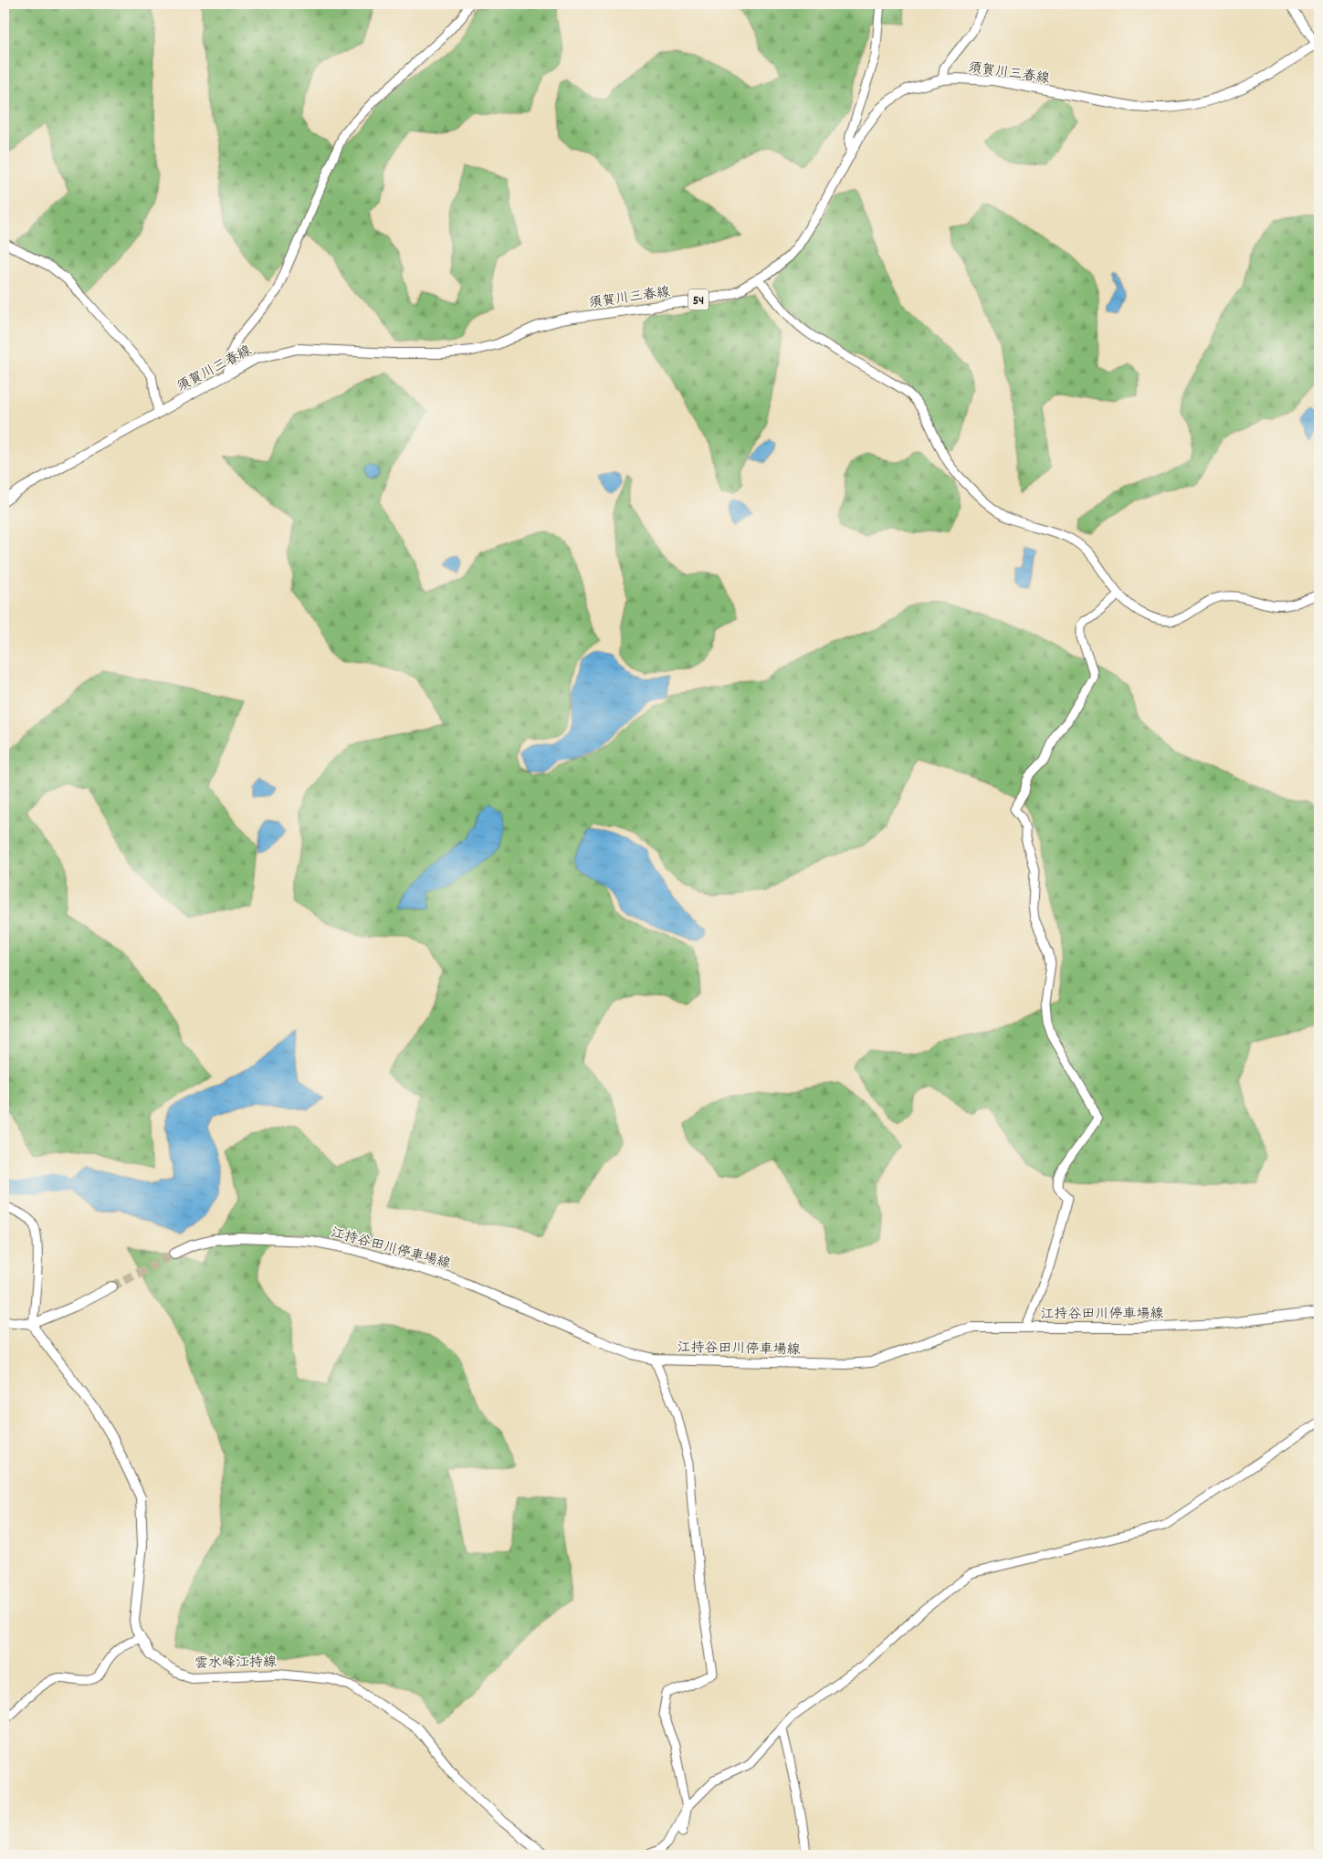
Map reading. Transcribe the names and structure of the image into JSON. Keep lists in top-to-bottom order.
{
  "streets": {
    "main road": [
      "須賀川三春線",
      "54",
      "江持谷田川停車場線",
      "雲水峰江持線"
    ]
  }
}
